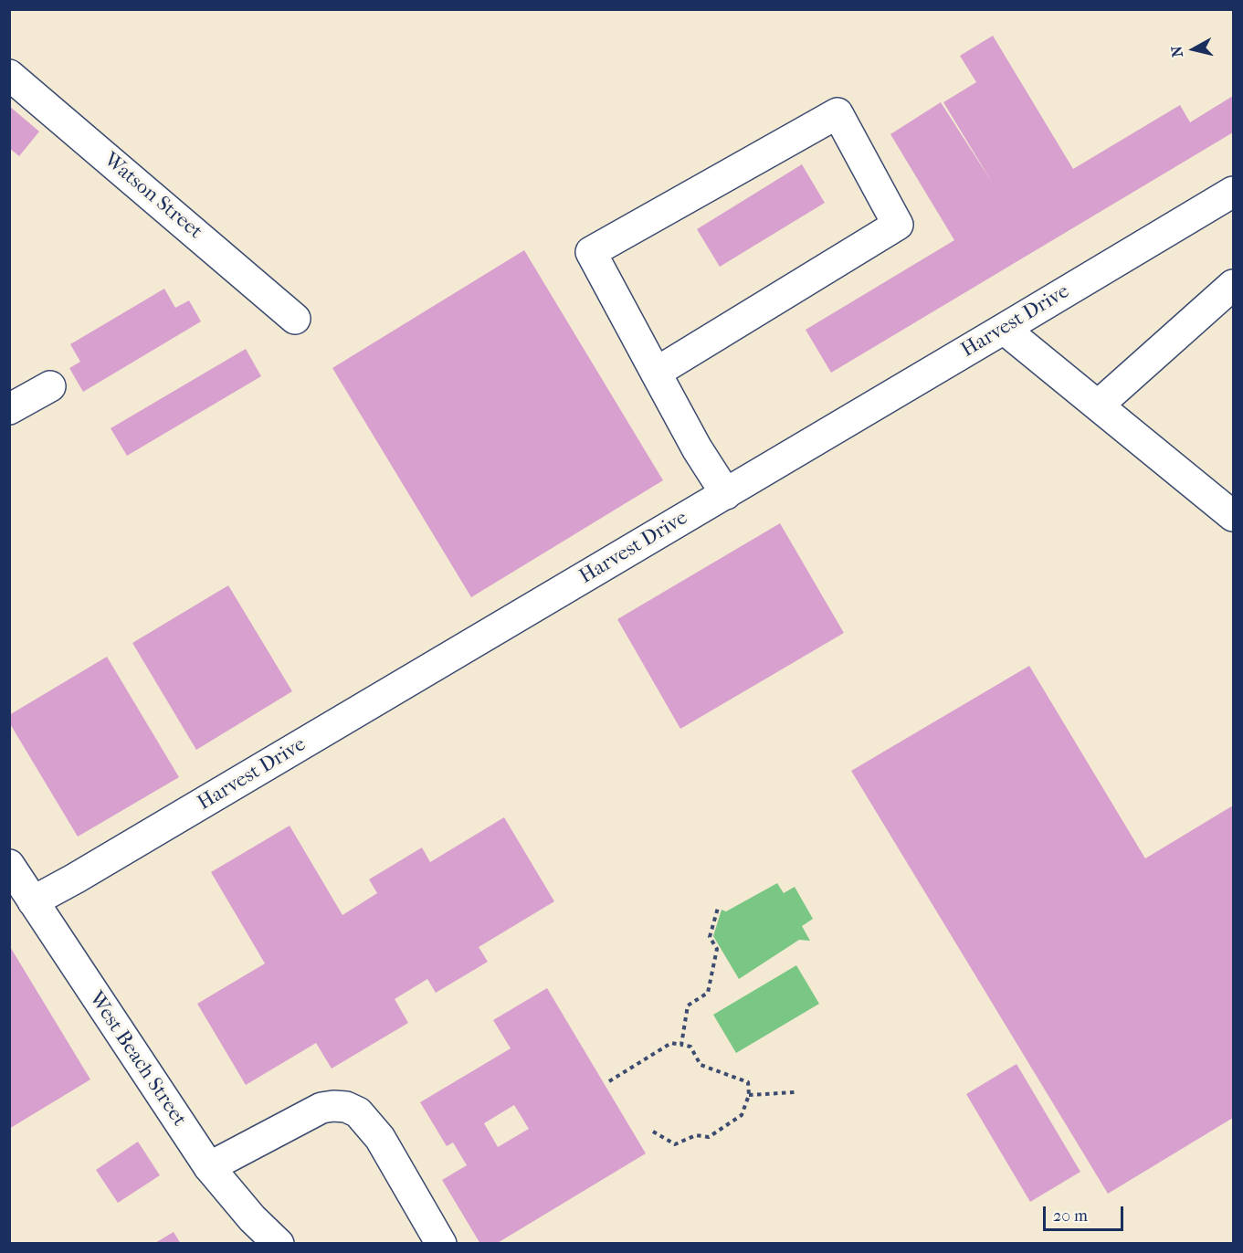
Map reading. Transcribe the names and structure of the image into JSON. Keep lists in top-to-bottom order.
{
  "streets": {
    "street": ["Watson Street", "Harvest Drive", "West Beach Street"]
  },
  "crossings": [
    ["Harvest Drive", "West Beach Street"]
  ],
  "scale_bar": "20 m",
  "north": "left"
}
